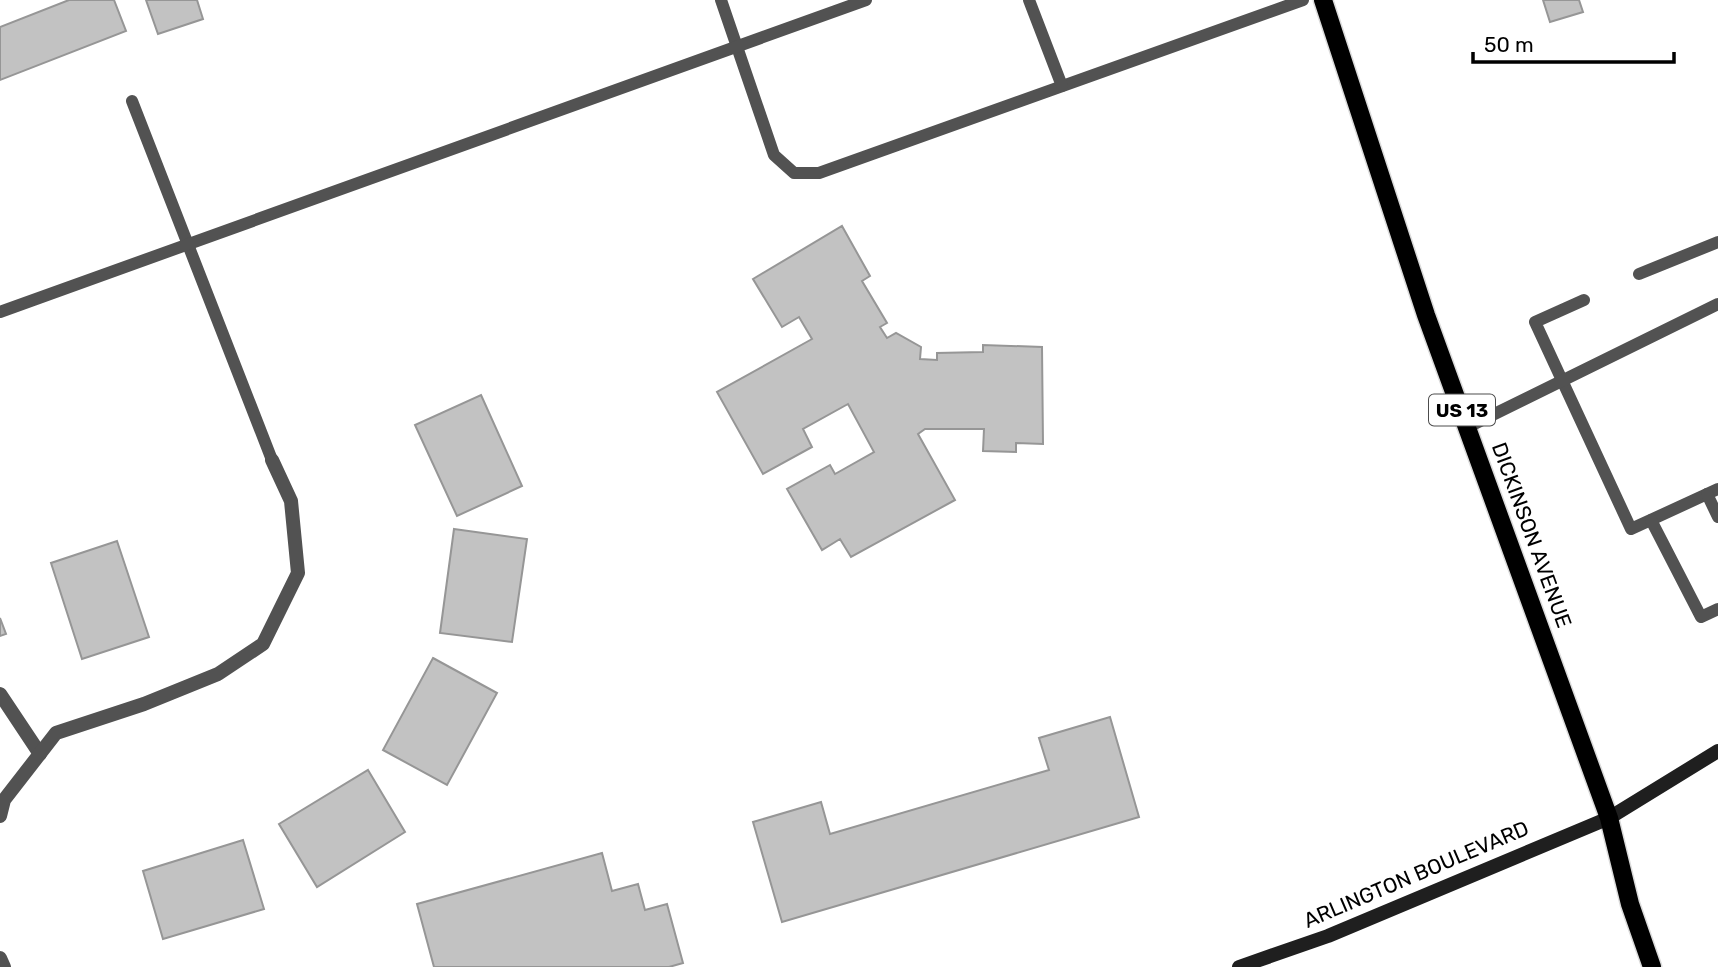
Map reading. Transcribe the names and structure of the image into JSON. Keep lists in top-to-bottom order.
{
  "streets": {
    "main road": ["US 13", "DICKINSON AVENUE", "ARLINGTON BOULEVARD"]
  },
  "crossings": [
    ["DICKINSON AVENUE", "ARLINGTON BOULEVARD"]
  ],
  "scale_bar": "50 m"
}
